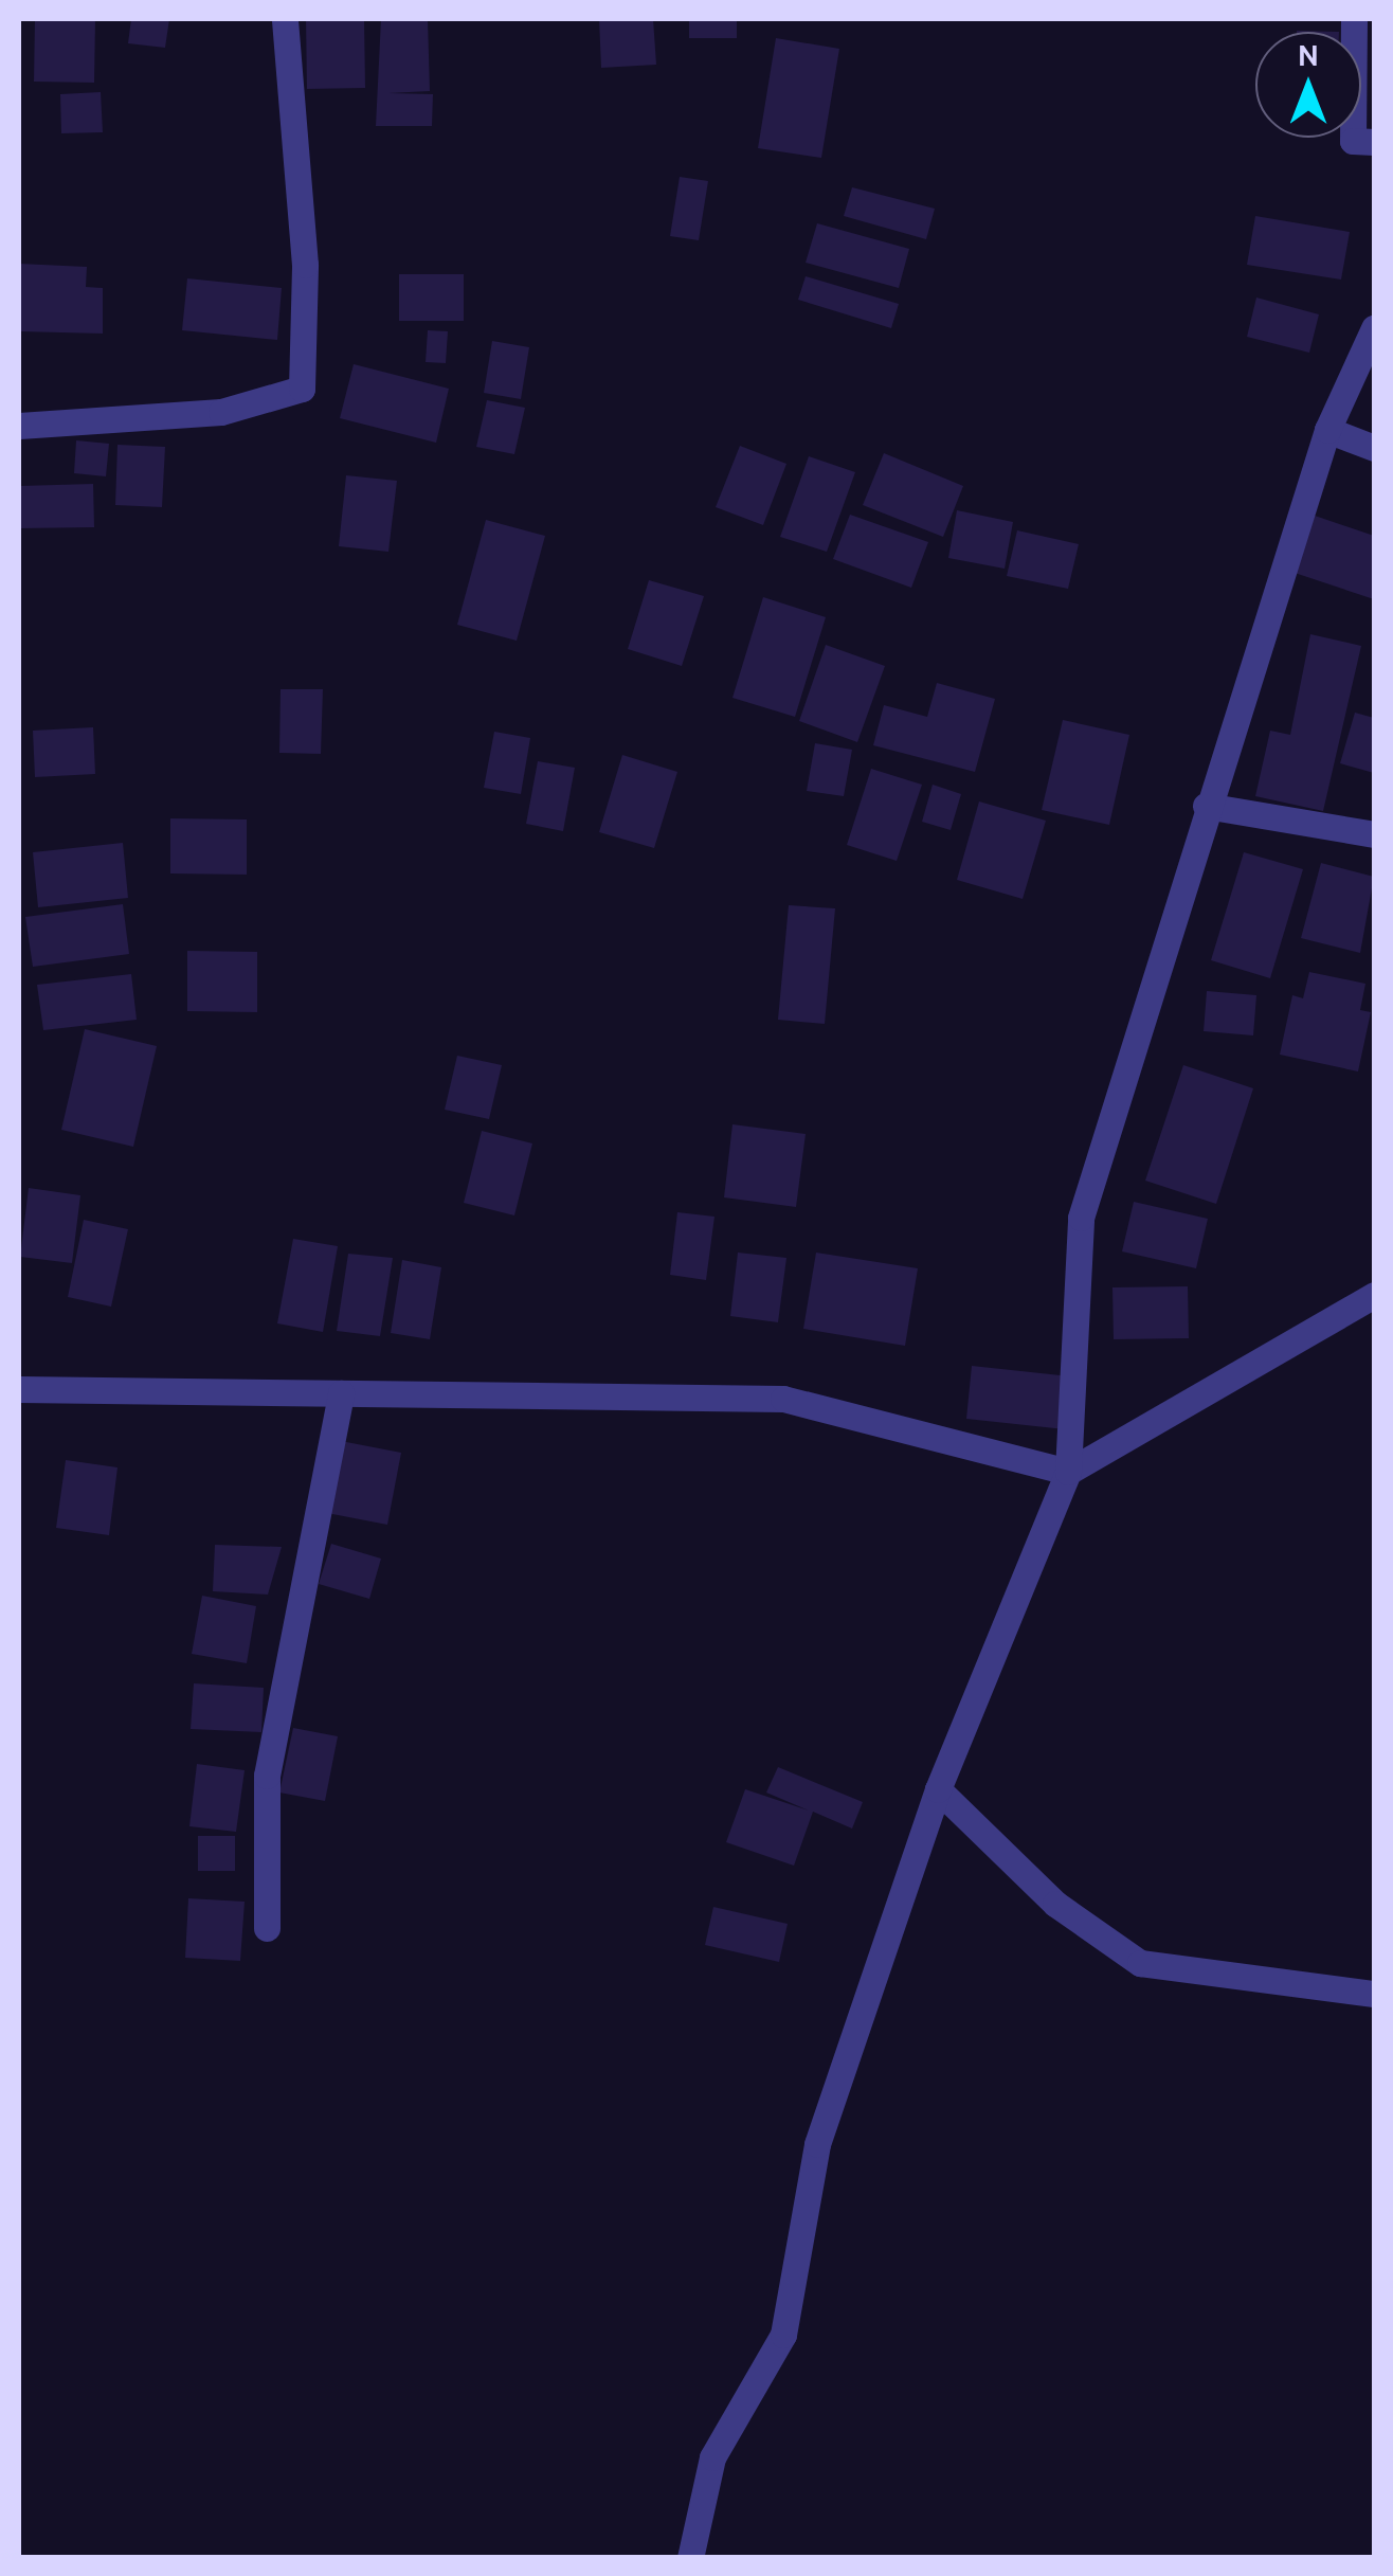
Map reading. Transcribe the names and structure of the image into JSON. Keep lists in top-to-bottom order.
{
  "north": "top"
}
